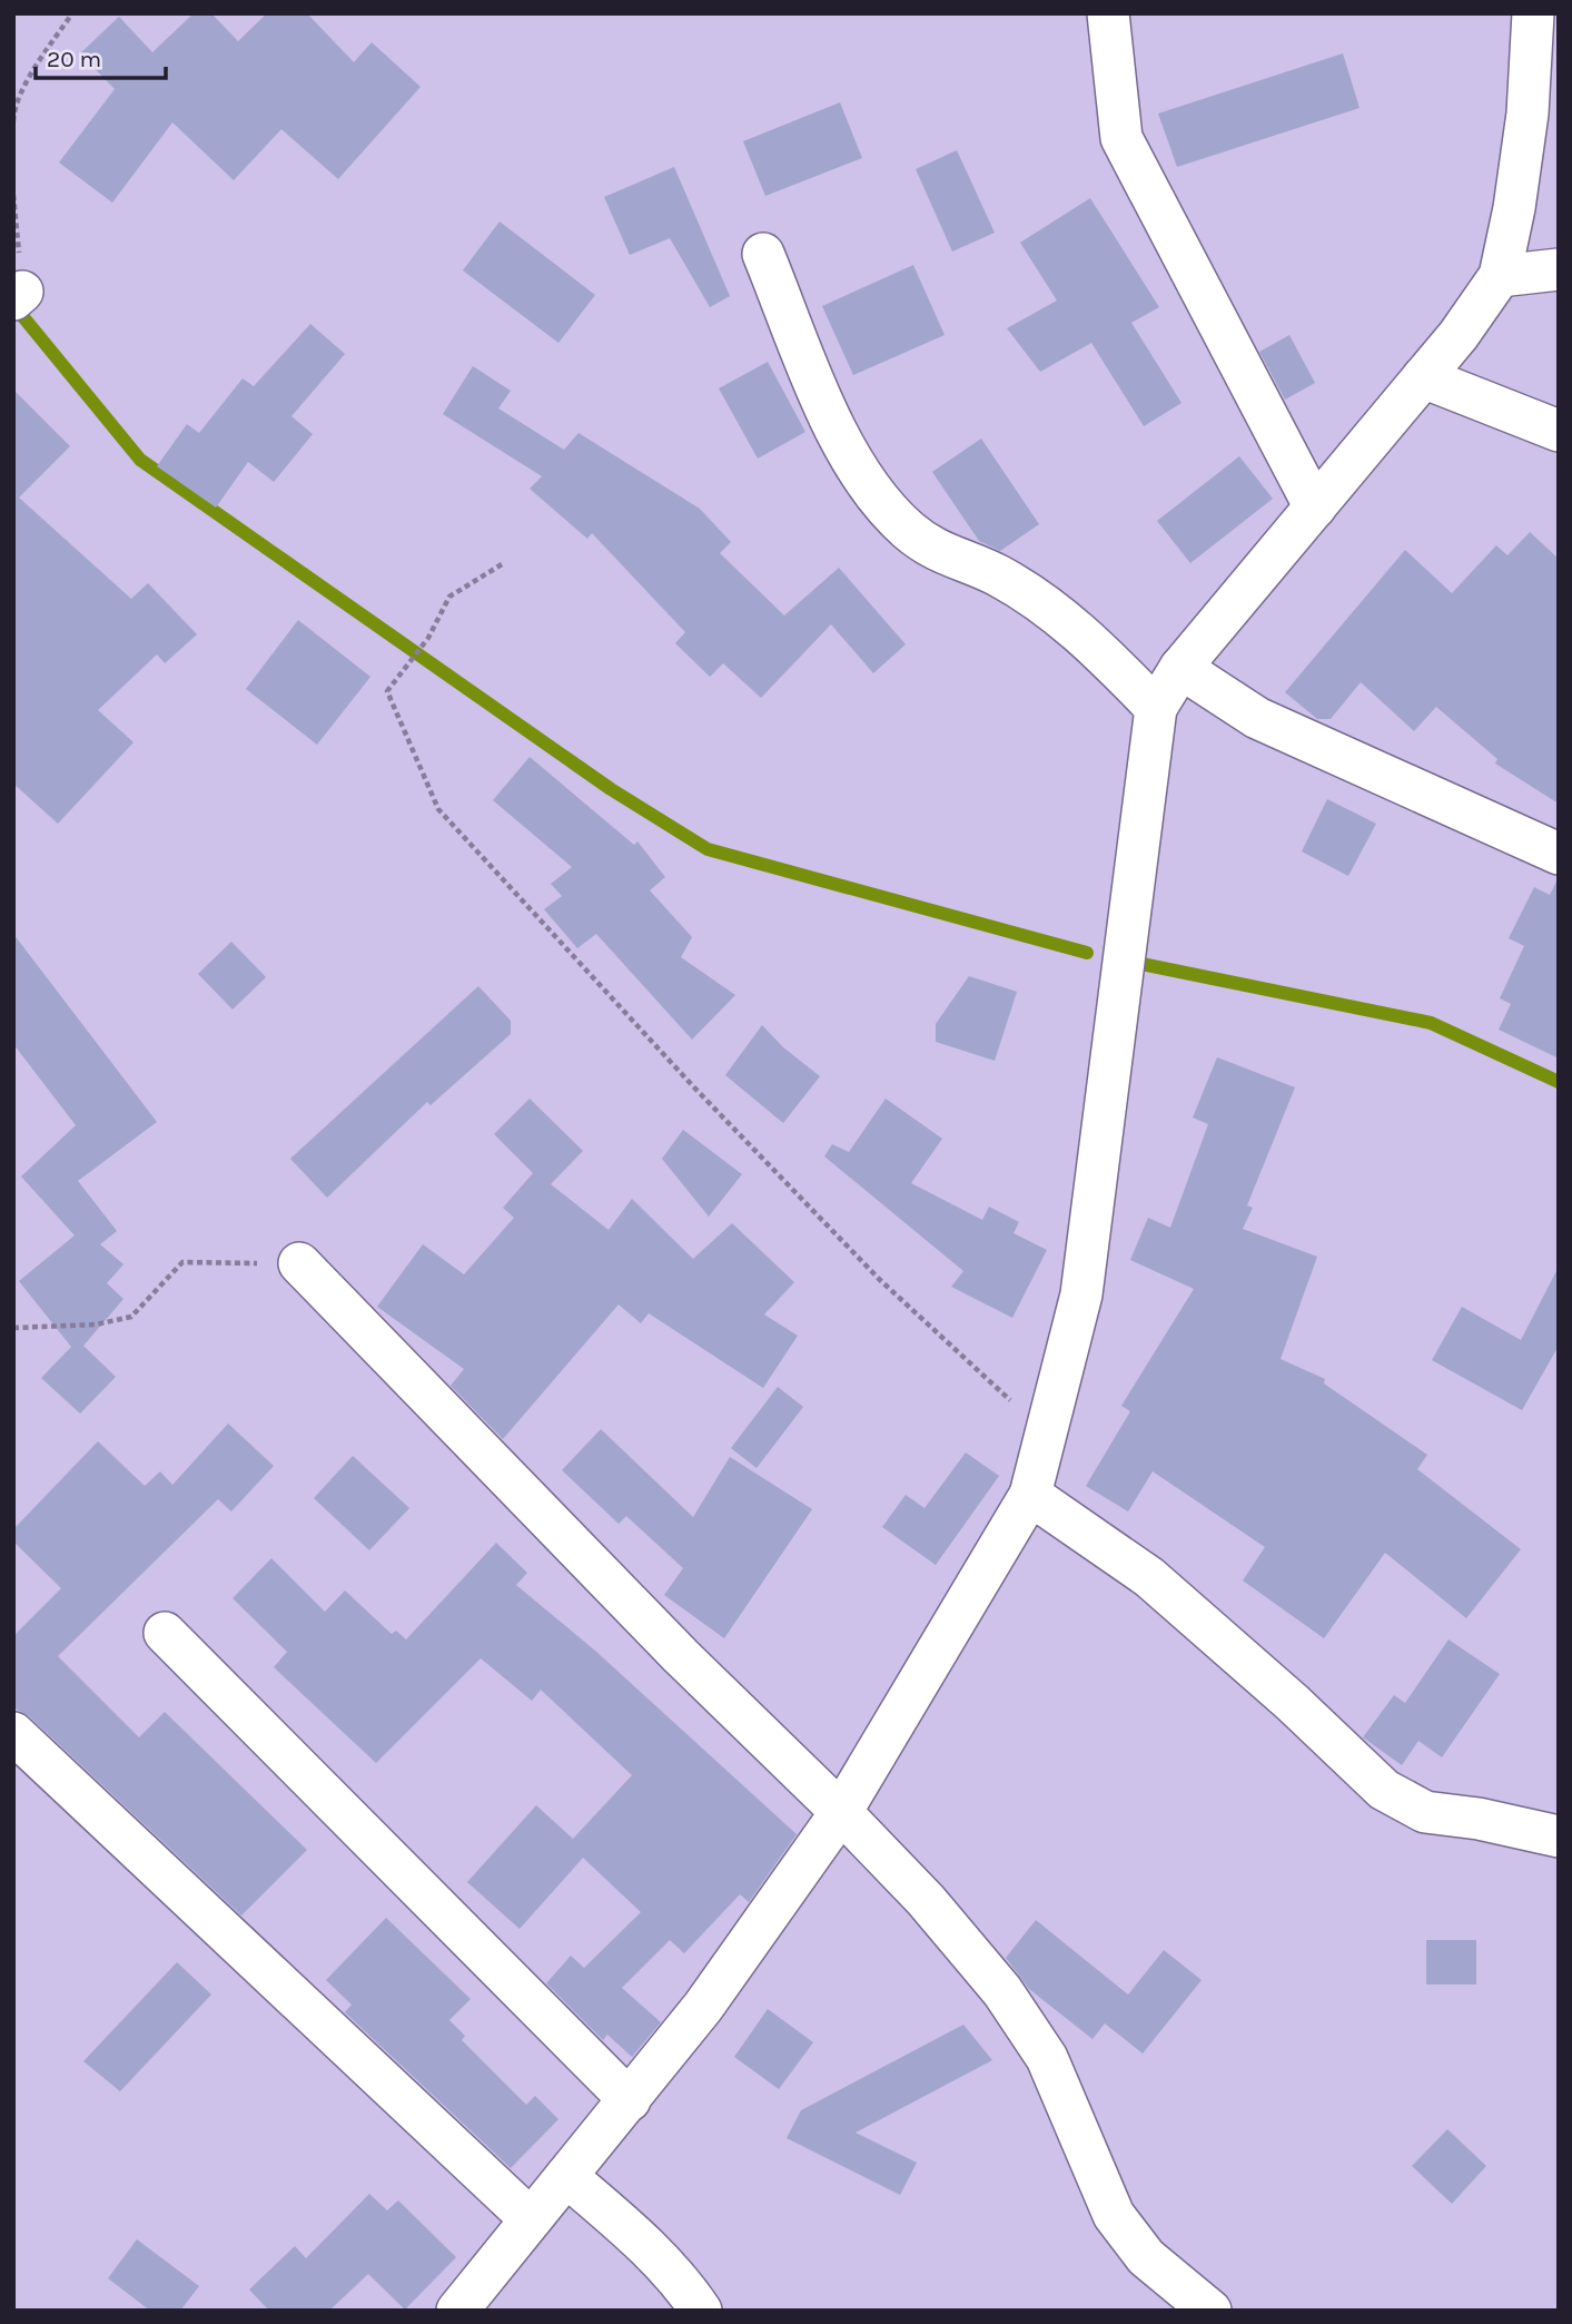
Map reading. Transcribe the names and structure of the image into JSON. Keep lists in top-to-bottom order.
{
  "scale_bar": "20 m"
}
